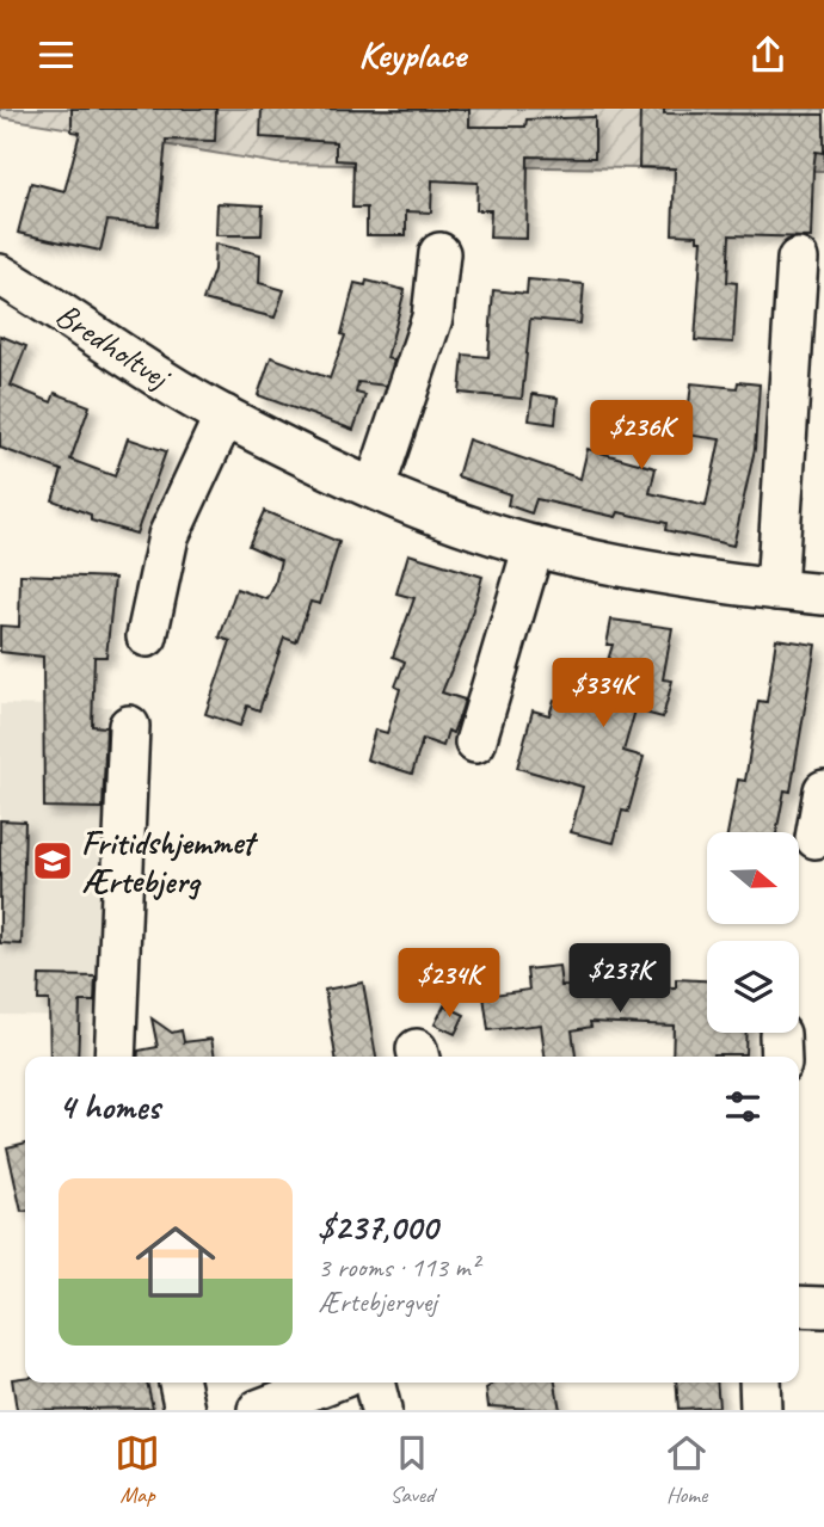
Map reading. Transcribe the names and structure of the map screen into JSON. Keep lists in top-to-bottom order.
{
  "streets": {
    "street": ["Bredholtvej"]
  },
  "places": {
    "school or university": ["Fritidshjemmet Ærtebjerg"]
  },
  "north": "right",
  "page": {
    "header": "Keyplace",
    "price": [
      "$236K",
      "$334K",
      "$237K",
      "$234K"
    ],
    "heading": "4 homes",
    "list": [
      {
        "name": "$237,000",
        "note": "3 rooms · 113 m² · Ærtebjergvej"
      }
    ],
    "tabs": ["Map", "Saved", "Home"]
  }
}
